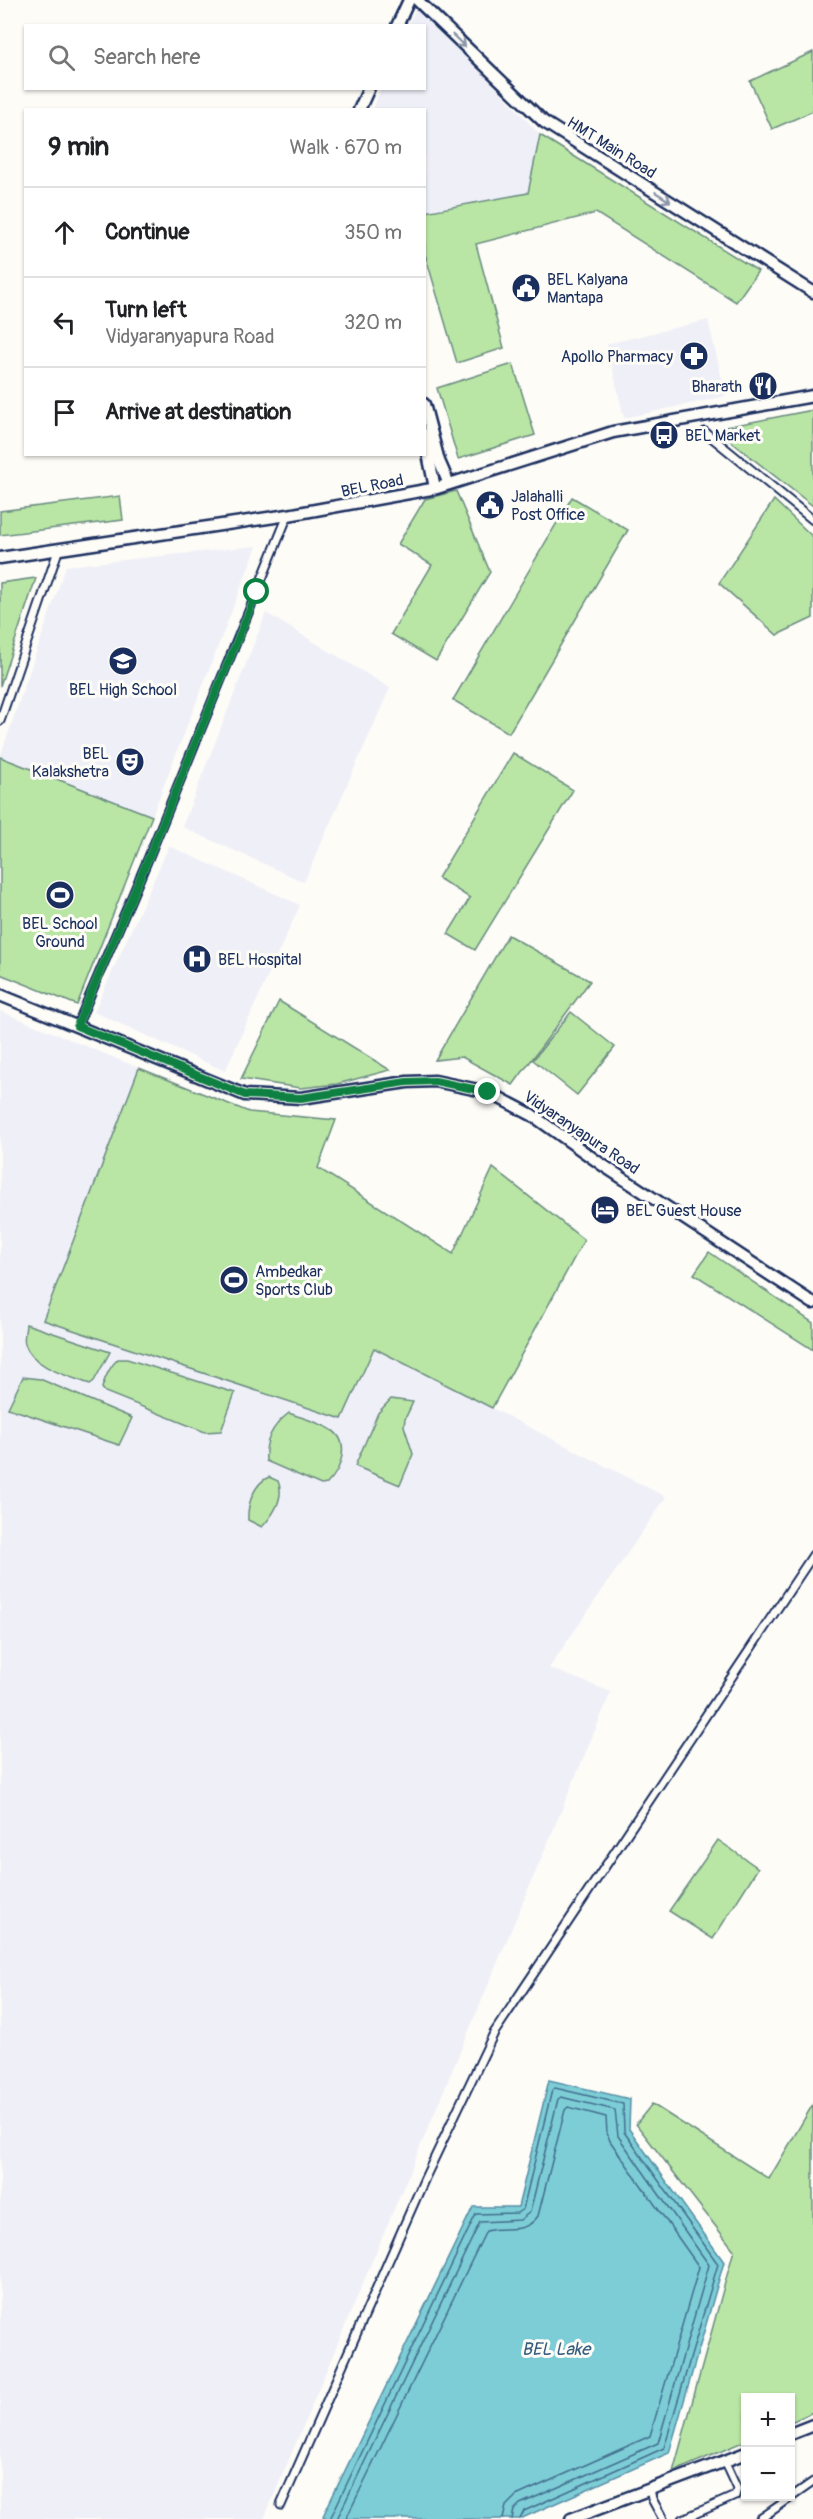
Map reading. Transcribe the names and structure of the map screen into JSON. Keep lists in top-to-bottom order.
{
  "streets": {
    "main road": ["HMT Main Road", "BEL Road", "Vidyaranyapura Road"]
  },
  "one_way": ["HMT Main Road"],
  "water": ["BEL Lake"],
  "places": {
    "public building": ["BEL Kalyana Mantapa", "Jalahalli Post Office"],
    "pharmacy": ["Apollo Pharmacy"],
    "restaurant": ["Bharath"],
    "bus stop": ["BEL Market"],
    "school or university": ["BEL High School"],
    "theatre": ["BEL Kalakshetra"],
    "sports": ["BEL School Ground", "Ambedkar Sports Club"],
    "hospital": ["BEL Hospital"],
    "hotel": ["BEL Guest House"]
  },
  "page": {
    "search": "Search here",
    "heading": ["9 min", "Walk · 670 m"],
    "list": [
      ["Continue", "350 m"],
      ["Turn left", "Vidyaranyapura Road", "320 m"],
      "Arrive at destination"
    ],
    "map_buttons": ["+", "−"]
  }
}
